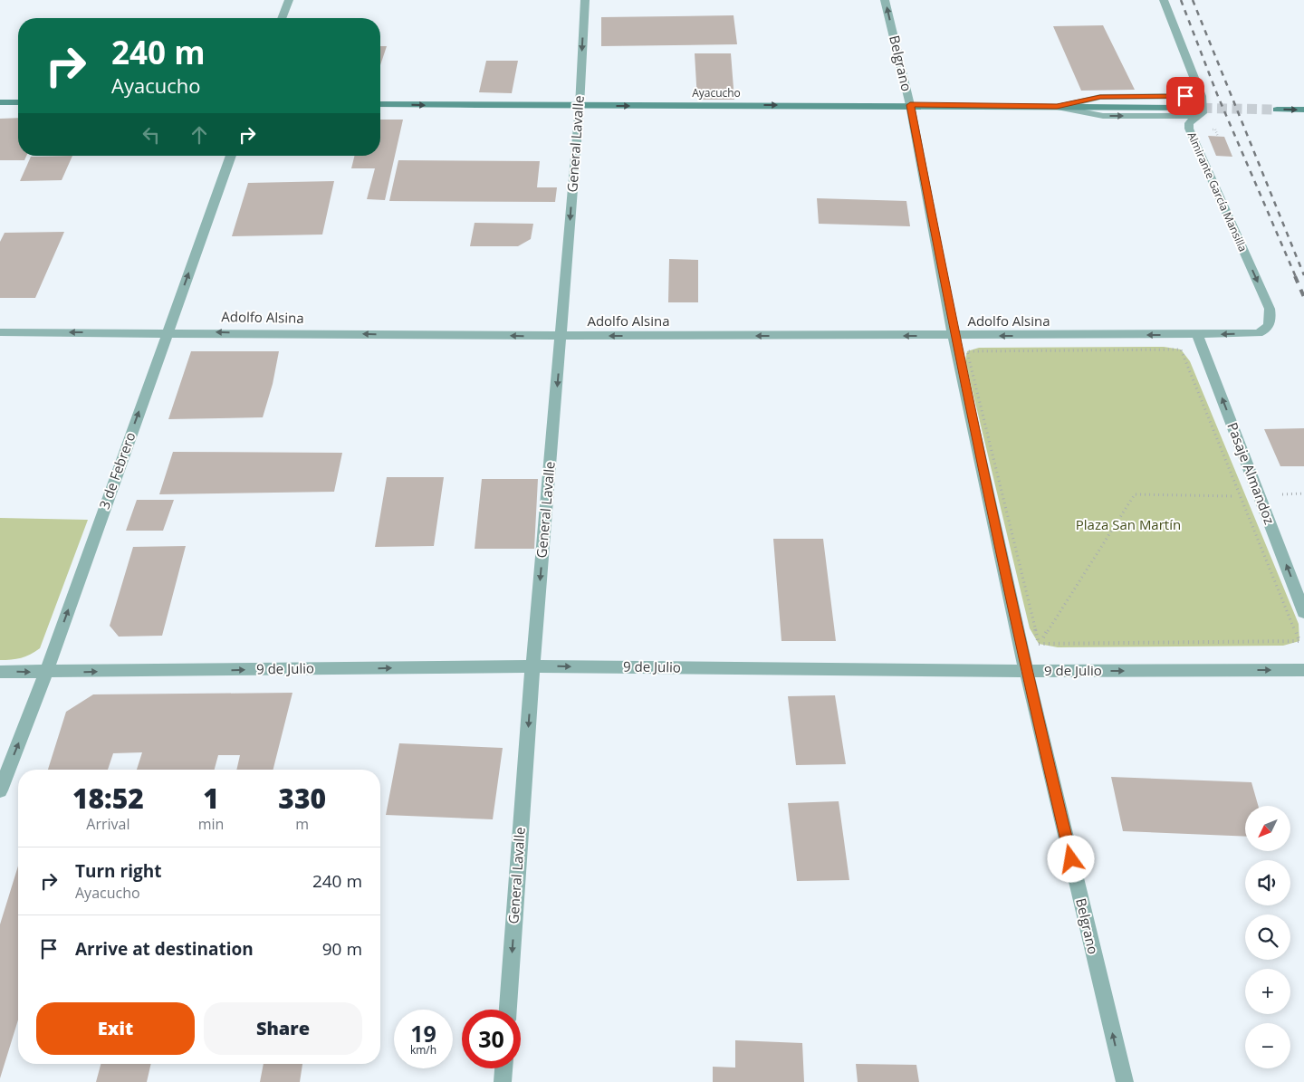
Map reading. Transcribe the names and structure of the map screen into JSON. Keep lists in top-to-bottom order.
{
  "streets": {
    "street": [
      "Belgrano",
      "Ayacucho",
      "General Lavalle",
      "Almirante García Mansilla",
      "Adolfo Alsina",
      "3 de Febrero",
      "Pasaje Almandoz",
      "9 de Julio"
    ]
  },
  "crossings": [
    ["Belgrano", "Ayacucho"],
    ["Belgrano", "Adolfo Alsina"],
    ["Belgrano", "9 de Julio"],
    ["Ayacucho", "General Lavalle"],
    ["Ayacucho", "Almirante García Mansilla"],
    ["General Lavalle", "Adolfo Alsina"],
    ["General Lavalle", "9 de Julio"],
    ["Almirante García Mansilla", "Adolfo Alsina"],
    ["Adolfo Alsina", "3 de Febrero"],
    ["Adolfo Alsina", "Pasaje Almandoz"],
    ["3 de Febrero", "9 de Julio"]
  ],
  "one_way": [
    "Belgrano",
    "General Lavalle",
    "Almirante García Mansilla",
    "Adolfo Alsina",
    "3 de Febrero",
    "Pasaje Almandoz",
    "9 de Julio"
  ],
  "parks": ["Plaza San Martín"],
  "north": "bottom left",
  "page": {
    "turn": ["240 m", "Ayacucho"],
    "eta": [
      "18:52",
      "Arrival",
      "1",
      "min",
      "330",
      "m"
    ],
    "map_buttons": ["+", "−"],
    "list": [
      {
        "name": "Turn right",
        "note": "Ayacucho",
        "value": "240 m"
      },
      {
        "name": "Arrive at destination",
        "value": "90 m"
      }
    ],
    "buttons": ["Exit", "Share"],
    "speed": "19 km/h",
    "limit": "30"
  }
}
